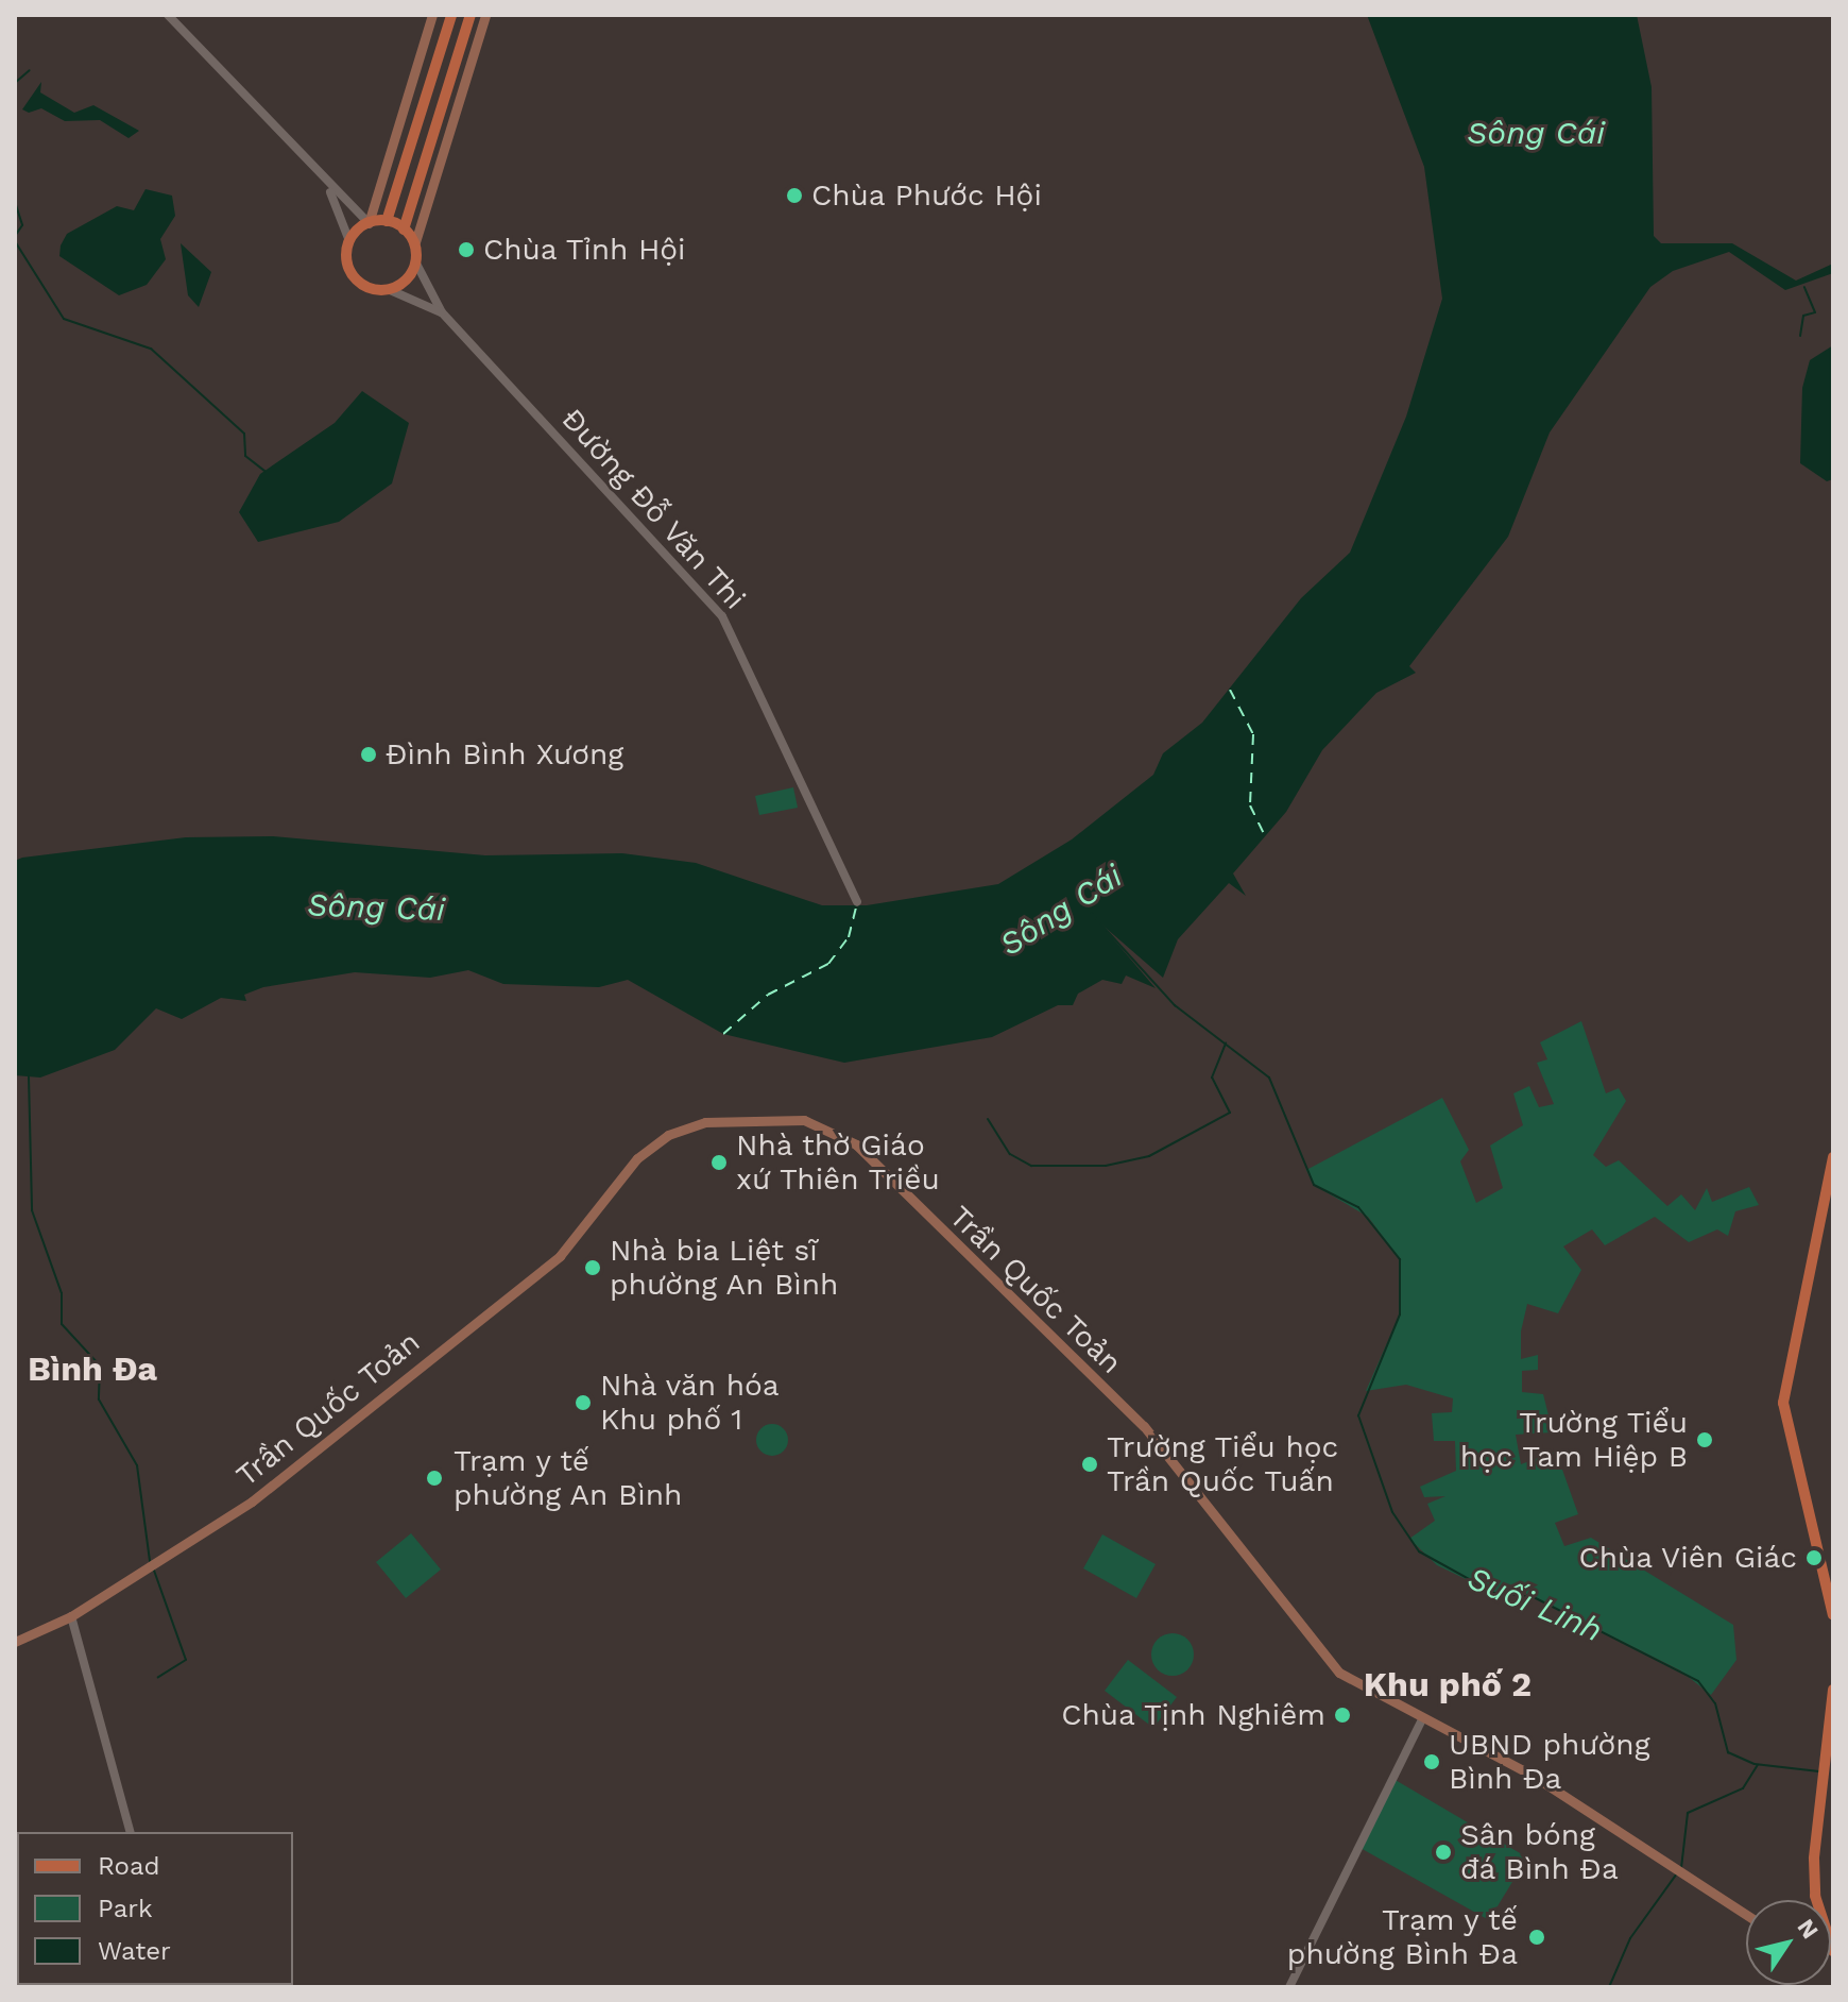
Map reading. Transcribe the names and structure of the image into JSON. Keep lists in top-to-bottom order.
{
  "streets": {
    "main road": ["Trần Quốc Toản"],
    "street": ["Đường Đỗ Văn Thi"]
  },
  "districts": ["Bình Đa", "Khu phố 2"],
  "water": ["Sông Cái", "Suối Linh"],
  "places": [
    "Chùa Phước Hội",
    "Chùa Tỉnh Hội",
    "Đình Bình Xương",
    "Nhà thờ Giáo xứ Thiên Triều",
    "Nhà bia Liệt sĩ phường An Bình",
    "Nhà văn hóa Khu phố 1",
    "Trường Tiểu học Tam Hiệp B",
    "Trường Tiểu học Trần Quốc Tuấn",
    "Trạm y tế phường An Bình",
    "Chùa Viên Giác",
    "Chùa Tịnh Nghiêm",
    "UBND phường Bình Đa",
    "Sân bóng đá Bình Đa",
    "Trạm y tế phường Bình Đa"
  ],
  "legend": ["Road", "Park", "Water"],
  "north": "top right"
}
